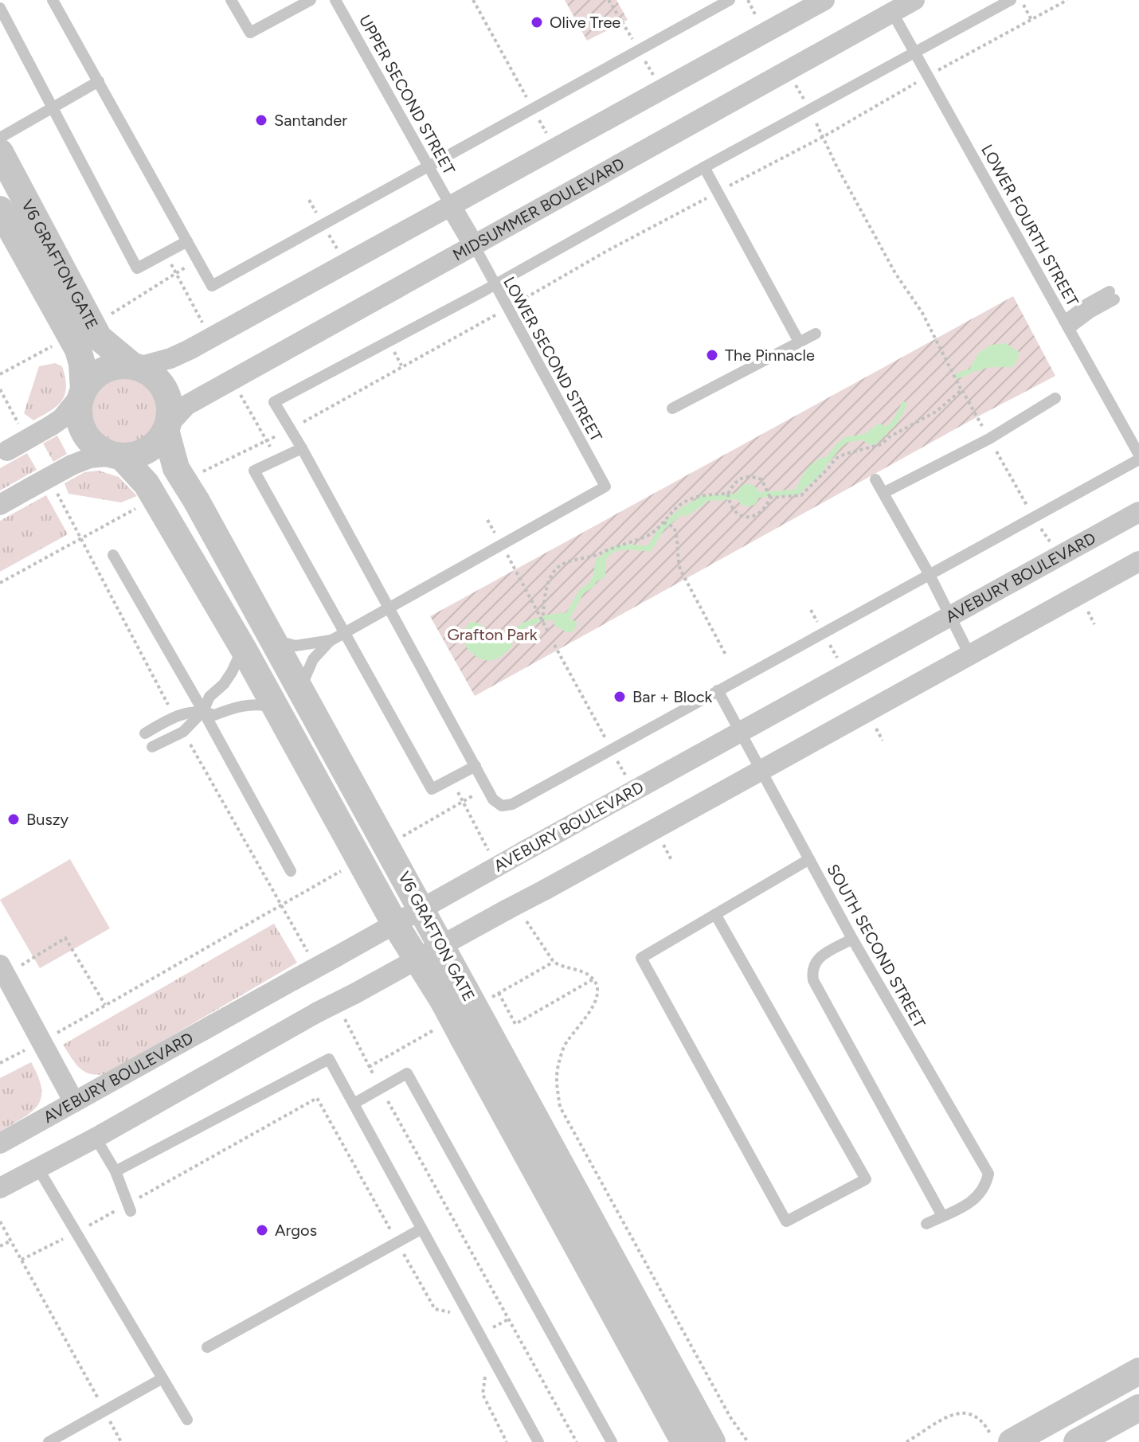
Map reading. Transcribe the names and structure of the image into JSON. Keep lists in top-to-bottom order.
{
  "streets": {
    "street": ["MIDSUMMER BOULEVARD", "V6 GRAFTON GATE", "AVEBURY BOULEVARD"],
    "lane": [
      "UPPER SECOND STREET",
      "LOWER FOURTH STREET",
      "LOWER SECOND STREET",
      "SOUTH SECOND STREET"
    ]
  },
  "crossings": [
    ["MIDSUMMER BOULEVARD", "LOWER FOURTH STREET"],
    ["MIDSUMMER BOULEVARD", "V6 GRAFTON GATE"],
    ["MIDSUMMER BOULEVARD", "LOWER SECOND STREET"],
    ["V6 GRAFTON GATE", "AVEBURY BOULEVARD"],
    ["AVEBURY BOULEVARD", "SOUTH SECOND STREET"]
  ],
  "parks": ["Grafton Park"],
  "places": [
    "Olive Tree",
    "Santander",
    "The Pinnacle",
    "Bar + Block",
    "Buszy",
    "Argos"
  ]
}
